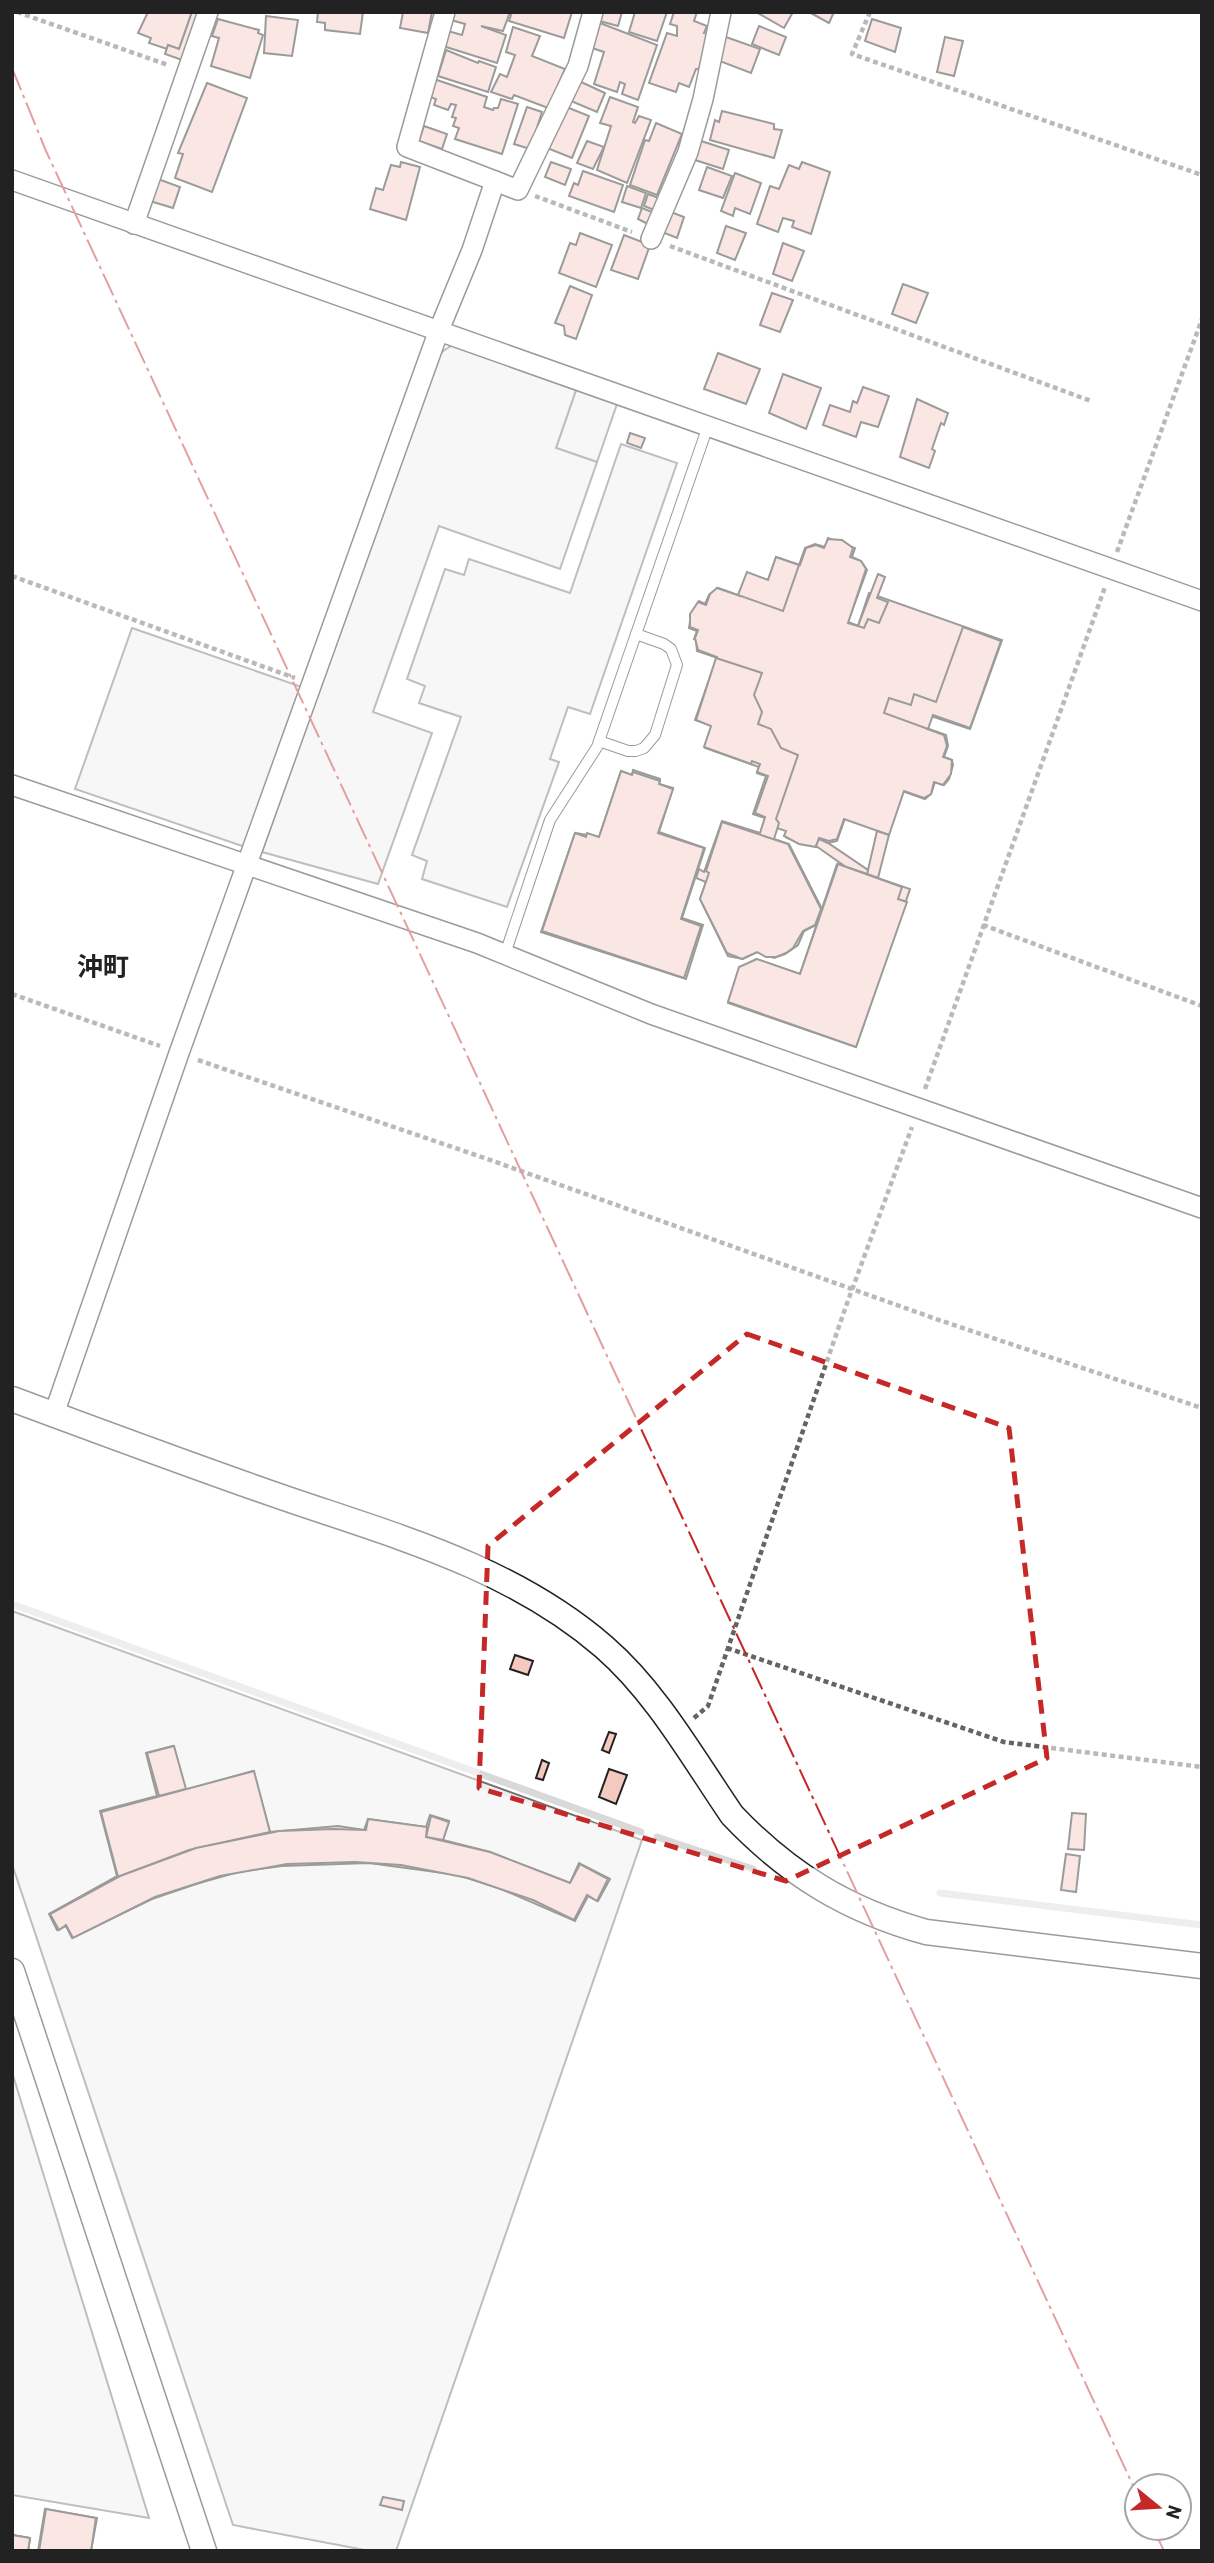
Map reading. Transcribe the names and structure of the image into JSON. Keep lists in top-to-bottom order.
{
  "districts": ["沖町"],
  "north": "right"
}
